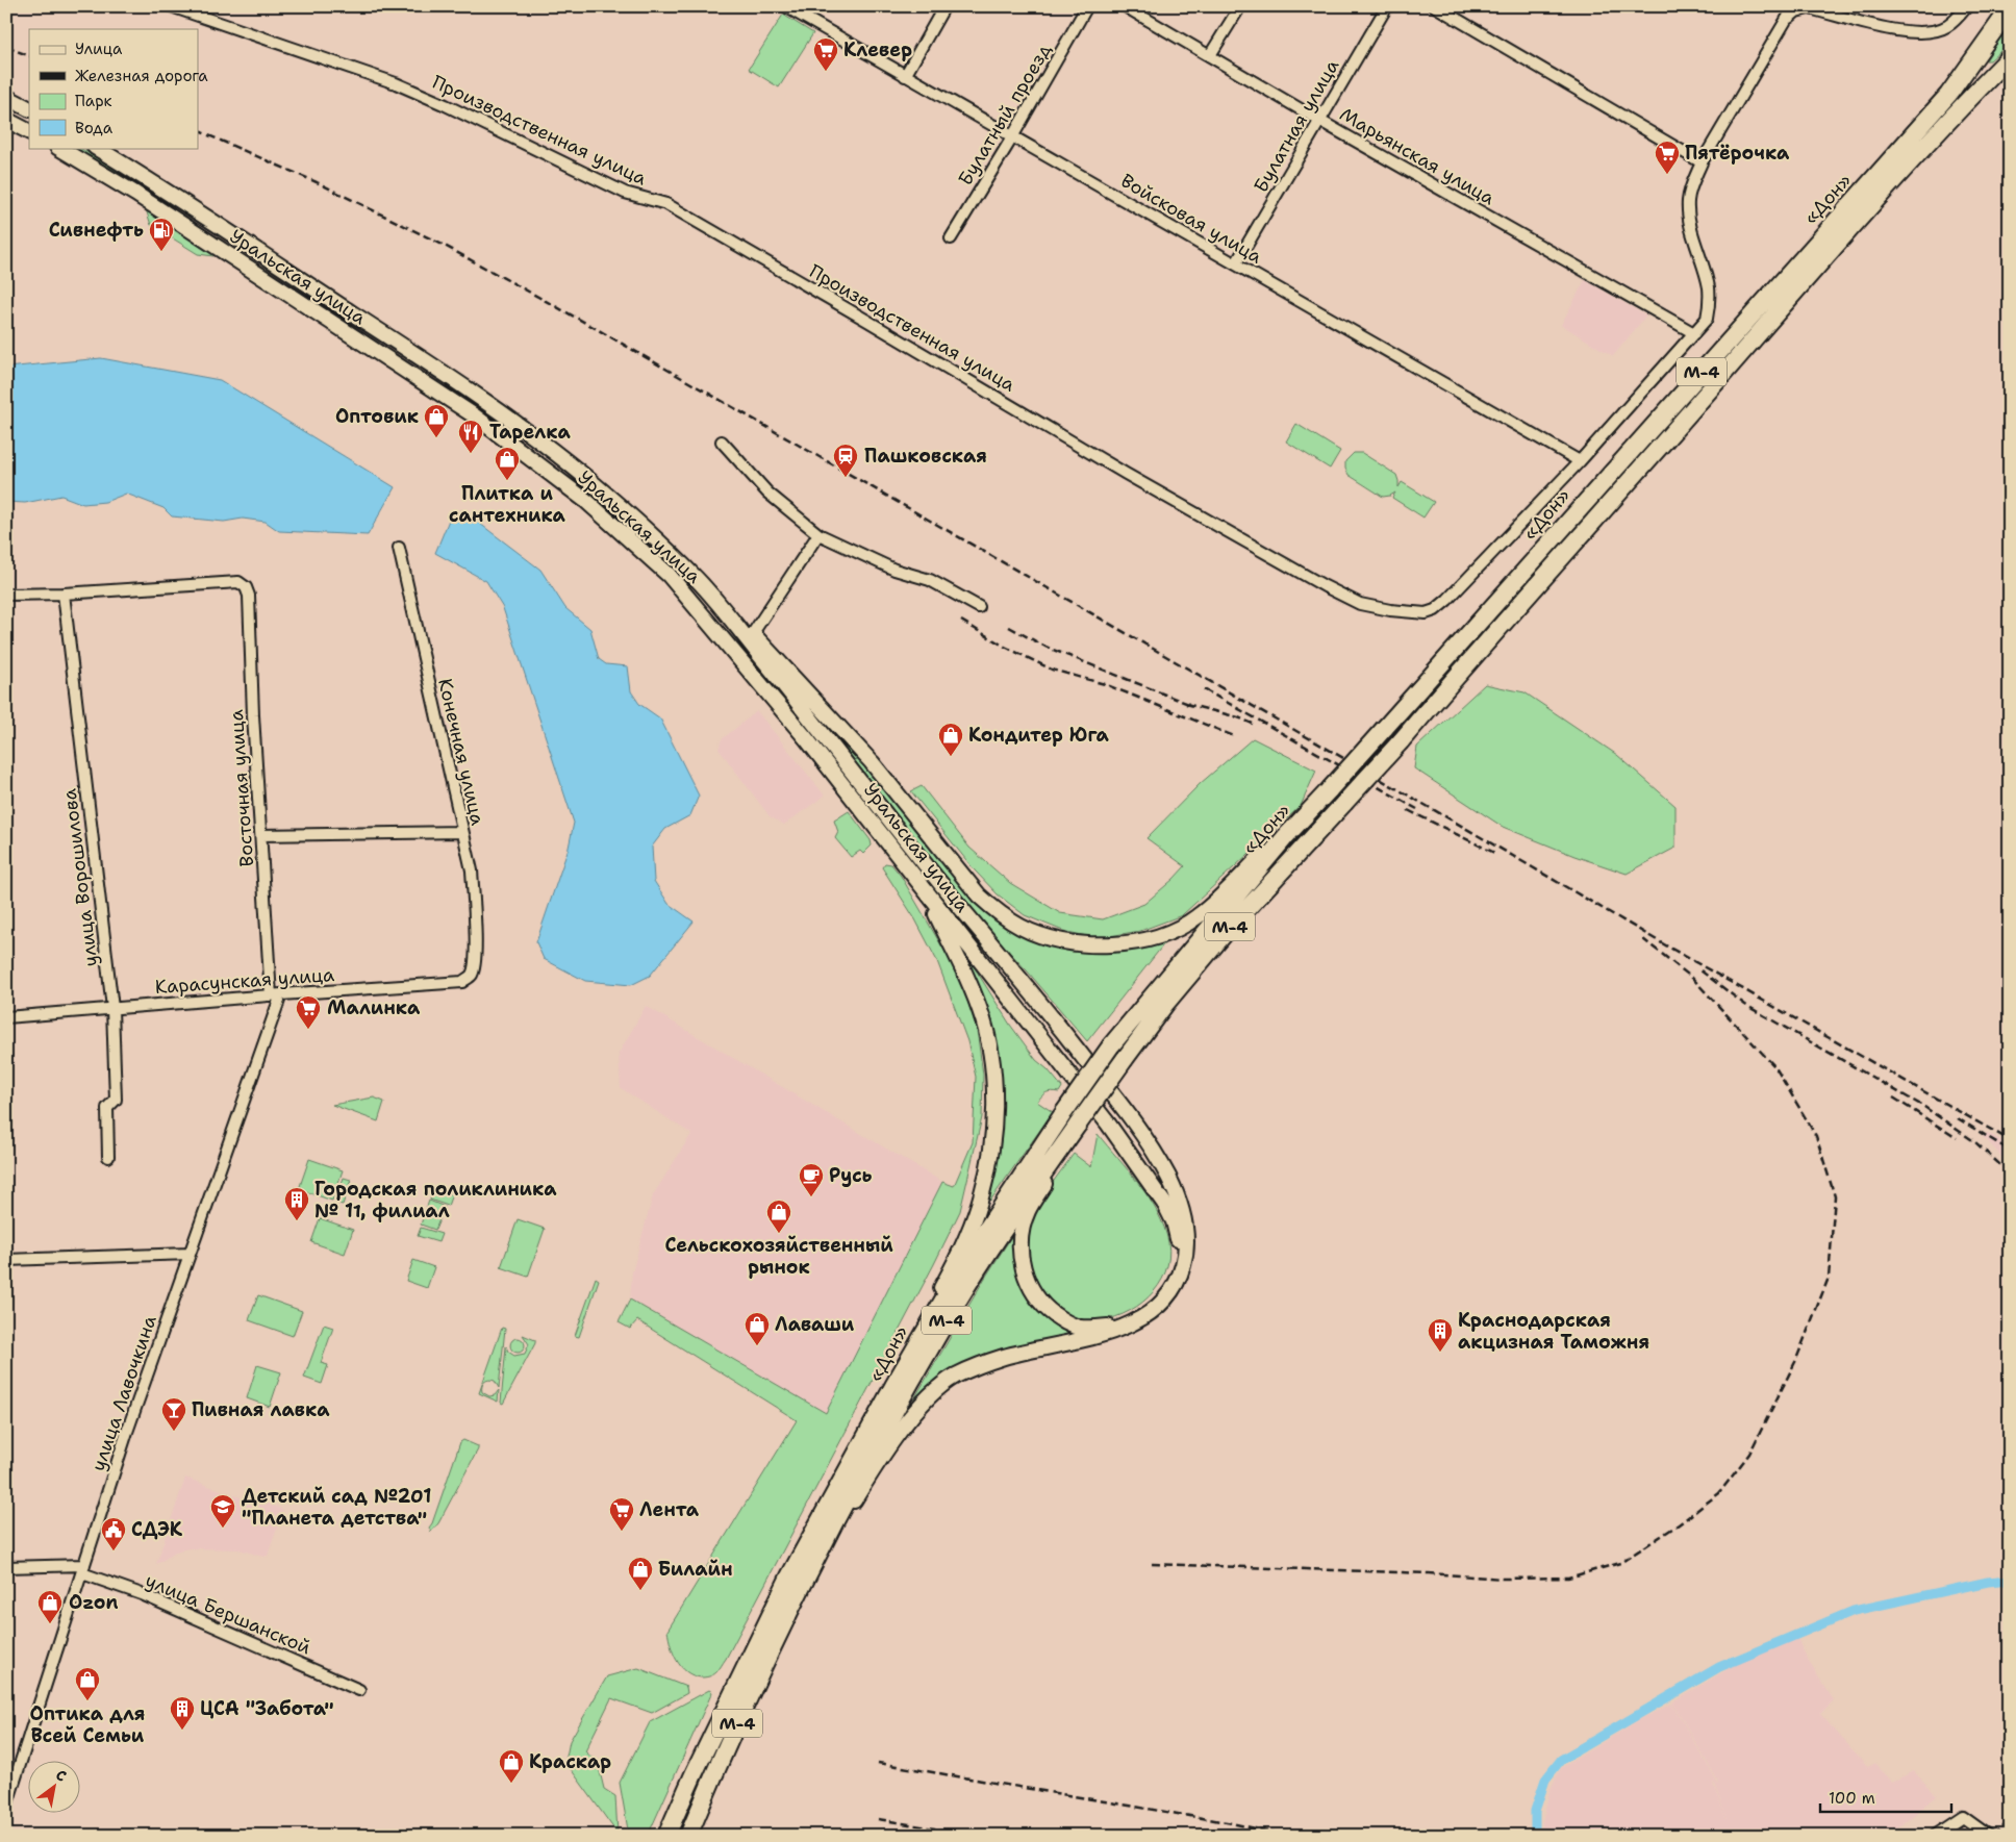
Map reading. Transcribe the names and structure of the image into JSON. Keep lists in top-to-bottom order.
{
  "streets": {
    "highway": ["«Дон»", "М-4"],
    "main road": ["Уральская улица"],
    "street": [
      "Булатный проезд",
      "Булатная улица",
      "Производственная улица",
      "Марьянская улица",
      "Войсковая улица",
      "Конечная улица",
      "Восточная улица",
      "улица Ворошилова",
      "Карасунская улица",
      "улица Лавочкина",
      "улица Бершанской"
    ]
  },
  "crossings": [
    ["Булатный проезд", "Войсковая улица"],
    ["Булатная улица", "Марьянская улица"],
    ["Булатная улица", "Войсковая улица"],
    ["Производственная улица", "Войсковая улица"],
    ["«Дон»", "Уральская улица"],
    ["«Дон»", "М-4"],
    ["Уральская улица", "М-4"],
    ["Конечная улица", "Карасунская улица"],
    ["Восточная улица", "улица Ворошилова"],
    ["Восточная улица", "Карасунская улица"],
    ["Восточная улица", "улица Лавочкина"],
    ["улица Ворошилова", "Карасунская улица"],
    ["Карасунская улица", "улица Лавочкина"],
    ["улица Лавочкина", "улица Бершанской"]
  ],
  "places": {
    "supermarket": [
      "Клевер",
      "Пятёрочка",
      "Малинка",
      "Лента"
    ],
    "fuel station": ["Сивнефть"],
    "shop": [
      "Оптовик",
      "Плитка и сантехника",
      "Кондитер Юга",
      "Сельскохозяйственный рынок",
      "Лаваши",
      "Билайн",
      "Ozon",
      "Оптика для Всей Семьи",
      "Краскар"
    ],
    "restaurant": ["Тарелка"],
    "station": ["Пашковская"],
    "cafe": ["Русь"],
    "building": ["Городская поликлиника № 11, филиал", "Краснодарская акцизная Таможня", "ЦСА \"Забота\""],
    "bar": ["Пивная лавка"],
    "school or university": ["Детский сад №201 \"Планета детства\""],
    "public building": ["СДЭК"]
  },
  "legend": [
    "Улица",
    "Железная дорога",
    "Парк",
    "Вода"
  ],
  "scale_bar": "100 m",
  "north": "top right"
}
